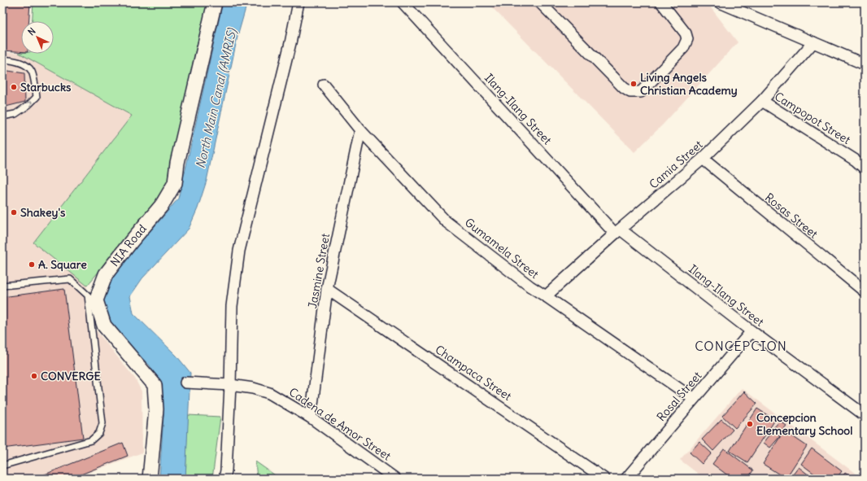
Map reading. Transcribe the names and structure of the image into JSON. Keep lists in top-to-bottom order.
{
  "streets": {
    "street": [
      "Ilang-Ilang Street",
      "Campopot Street",
      "Camia Street",
      "Rosas Street",
      "NIA Road",
      "Gumamela Street",
      "Jasmine Street",
      "Champaca Street",
      "Rosal Street",
      "Cadena de Amor Street"
    ]
  },
  "crossings": [
    ["Ilang-Ilang Street", "Camia Street"],
    ["Ilang-Ilang Street", "Rosal Street"],
    ["Campopot Street", "Camia Street"],
    ["Camia Street", "Rosas Street"],
    ["Camia Street", "Gumamela Street"],
    ["Gumamela Street", "Jasmine Street"],
    ["Gumamela Street", "Rosal Street"],
    ["Jasmine Street", "Champaca Street"],
    ["Jasmine Street", "Cadena de Amor Street"]
  ],
  "districts": ["CONCEPCION"],
  "water": ["North Main Canal (AMRIS)"],
  "places": [
    "Living Angels Christian Academy",
    "Starbucks",
    "Shakey's",
    "A. Square",
    "CONVERGE",
    "Concepcion Elementary School"
  ],
  "north": "top left"
}
